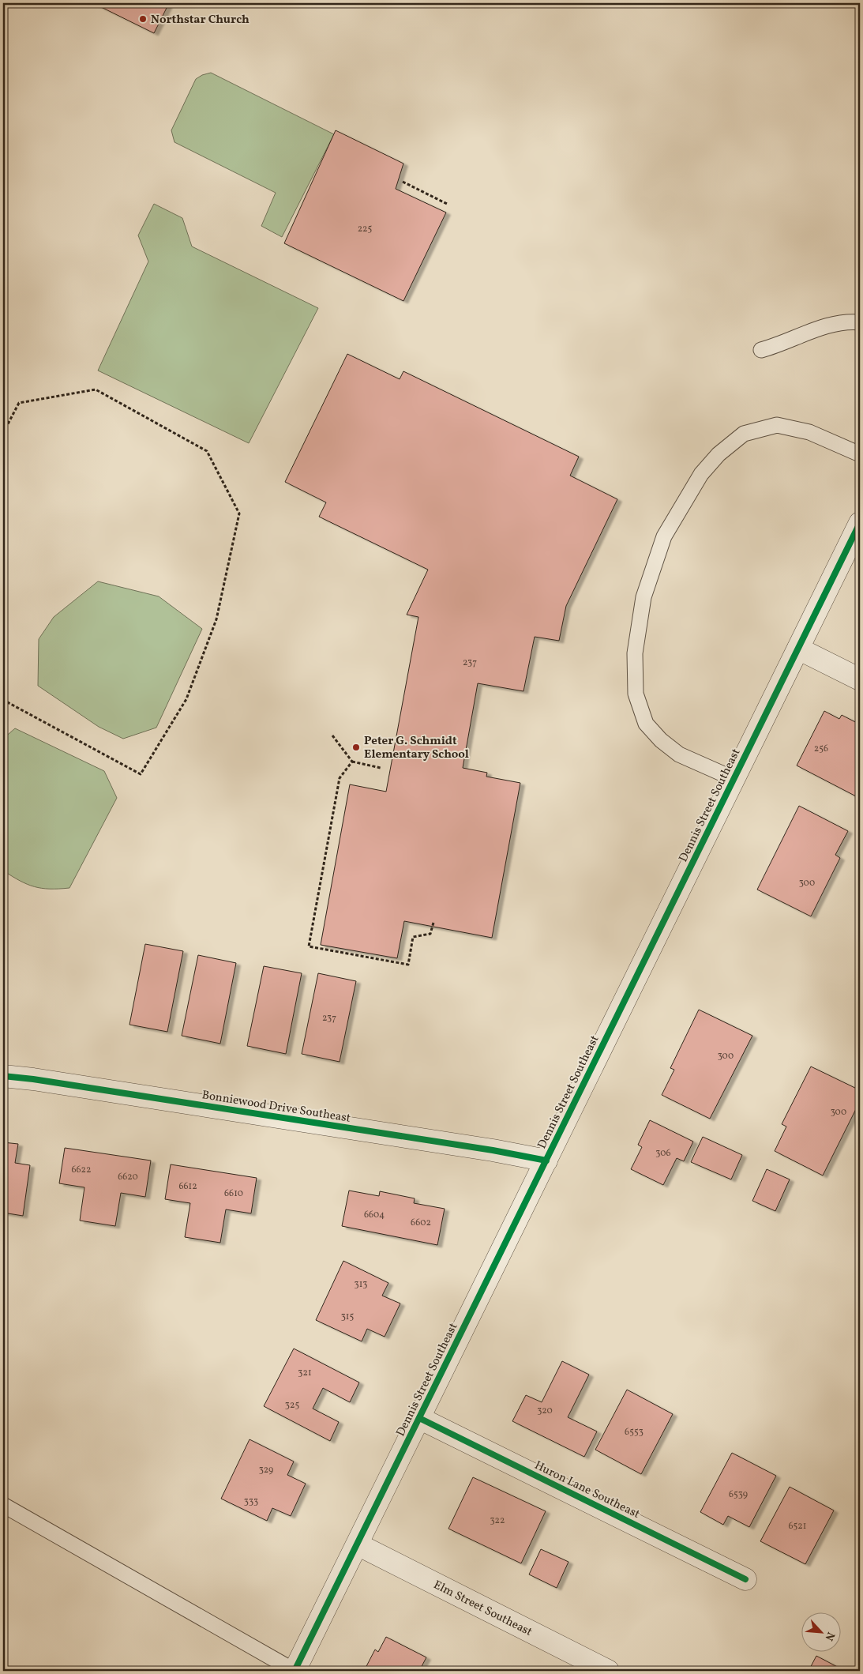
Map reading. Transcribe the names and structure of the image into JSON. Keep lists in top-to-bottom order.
{
  "streets": {
    "street": [
      "Dennis Street Southeast",
      "Bonniewood Drive Southeast",
      "Huron Lane Southeast",
      "Elm Street Southeast"
    ]
  },
  "crossings": [
    ["Dennis Street Southeast", "Bonniewood Drive Southeast"],
    ["Dennis Street Southeast", "Huron Lane Southeast"],
    ["Dennis Street Southeast", "Elm Street Southeast"]
  ],
  "places": ["Northstar Church", "Peter G. Schmidt Elementary School"],
  "house_numbers": [
    "225",
    "237",
    "256",
    "300",
    "237",
    "300",
    "300",
    "306",
    "6622",
    "6620",
    "6612",
    "6610",
    "6604",
    "6602",
    "313",
    "315",
    "321",
    "325",
    "320",
    "6553",
    "329",
    "6539",
    "333",
    "322",
    "6521"
  ],
  "north": "bottom right"
}
